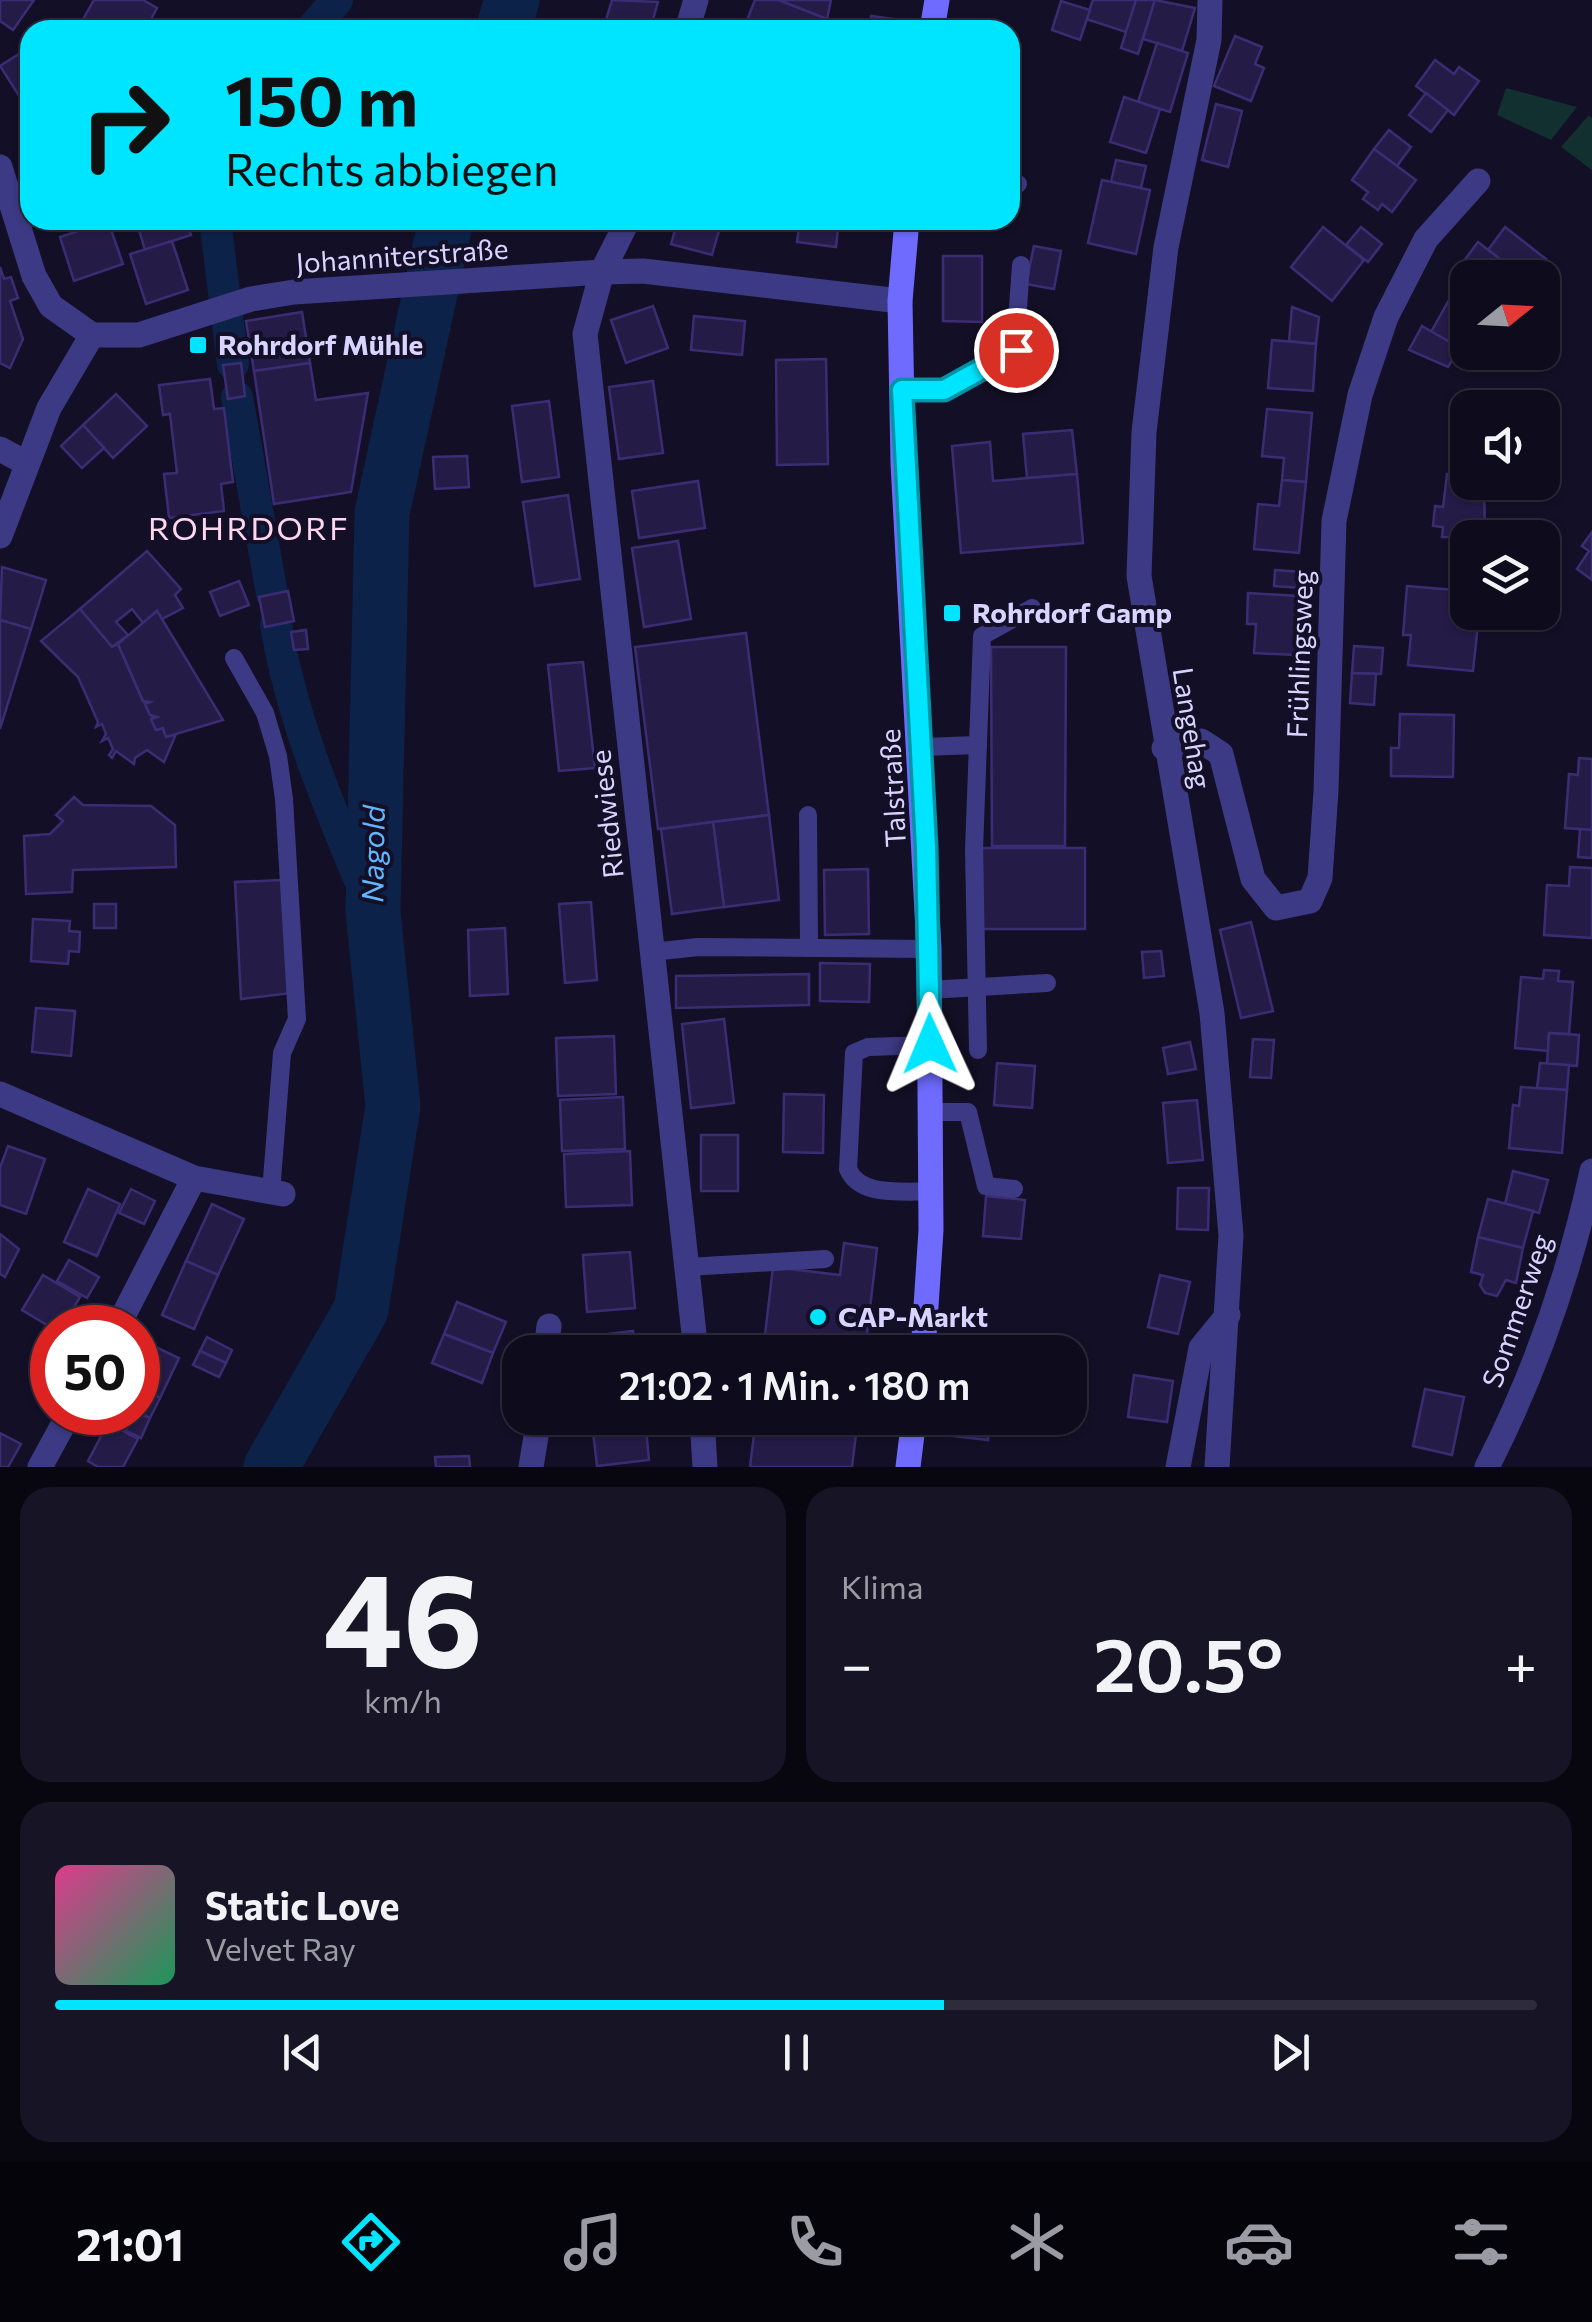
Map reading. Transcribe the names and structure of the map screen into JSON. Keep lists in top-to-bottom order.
{
  "streets": {
    "main road": ["Talstraße"],
    "street": [
      "Johanniterstraße",
      "Frühlingsweg",
      "Langehag",
      "Riedwiese",
      "Sommerweg"
    ]
  },
  "crossings": [
    ["Johanniterstraße", "Talstraße"],
    ["Johanniterstraße", "Riedwiese"],
    ["Frühlingsweg", "Langehag"]
  ],
  "districts": ["ROHRDORF"],
  "water": ["Nagold"],
  "places": {
    "transit": ["Rohrdorf Mühle", "Rohrdorf Gamp"],
    "other": ["CAP-Markt"]
  },
  "north": "right",
  "page": {
    "turn": ["150 m", "Rechts abbiegen"],
    "limit": "50",
    "trip": "21:02 · 1 Min. · 180 m",
    "tile": [
      ["46", "km/h"],
      "Klima"
    ],
    "heat": ["−", "20.5°", "+"],
    "song": ["Static Love", "Velvet Ray"],
    "tabs": "21:01"
  }
}
